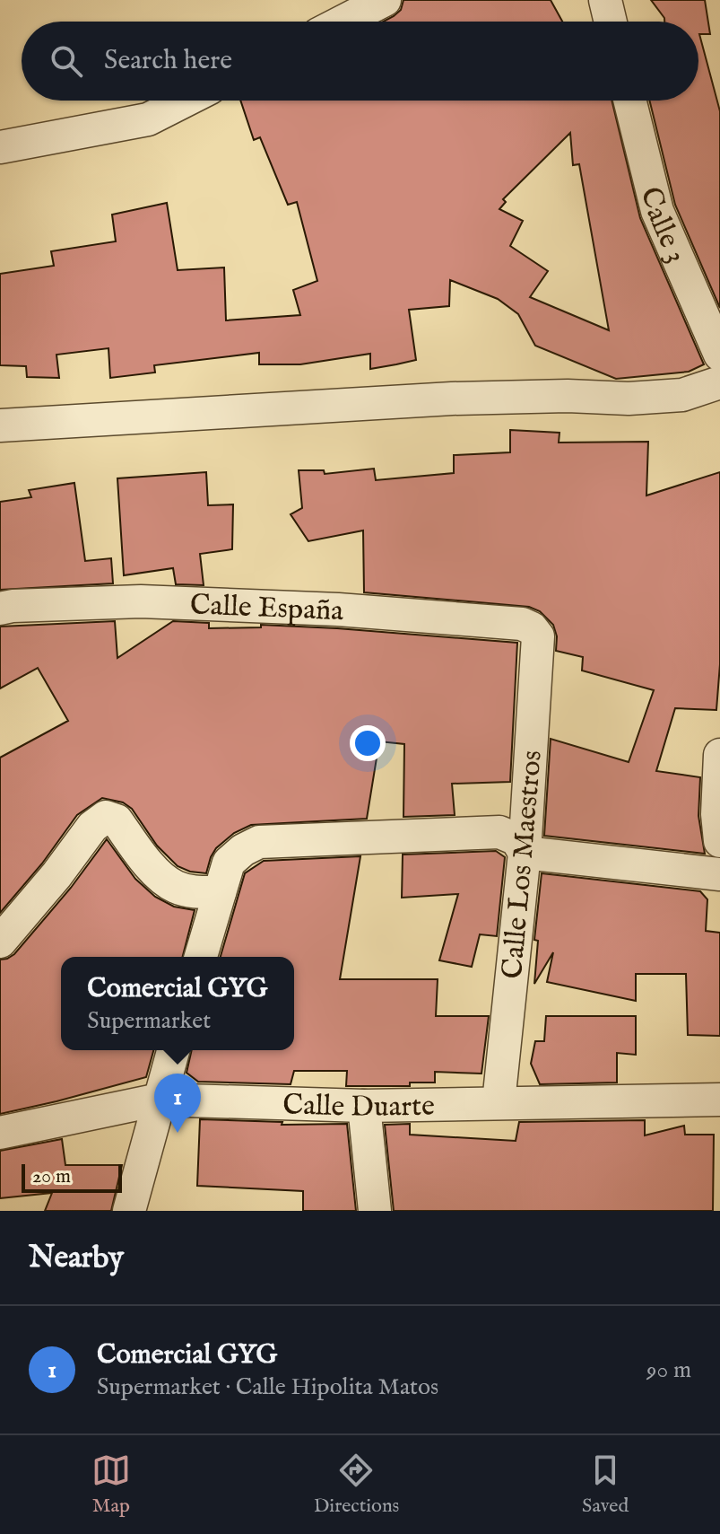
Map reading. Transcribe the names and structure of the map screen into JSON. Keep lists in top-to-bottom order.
{
  "streets": {
    "street": [
      "Calle 3",
      "Calle España",
      "Calle Los Maestros",
      "Calle Duarte"
    ]
  },
  "crossings": [
    ["Calle España", "Calle Los Maestros"],
    ["Calle Los Maestros", "Calle Duarte"]
  ],
  "scale_bar": "20 m",
  "page": {
    "search": "Search here",
    "popup": ["Comercial GYG", "Supermarket"],
    "pins": "1",
    "scale": "20 m",
    "heading": "Nearby",
    "list": [
      {
        "mark": "1",
        "name": "Comercial GYG",
        "note": "Supermarket · Calle Hipolita Matos",
        "value": "90 m"
      }
    ],
    "nav": ["Map", "Directions", "Saved"]
  }
}
